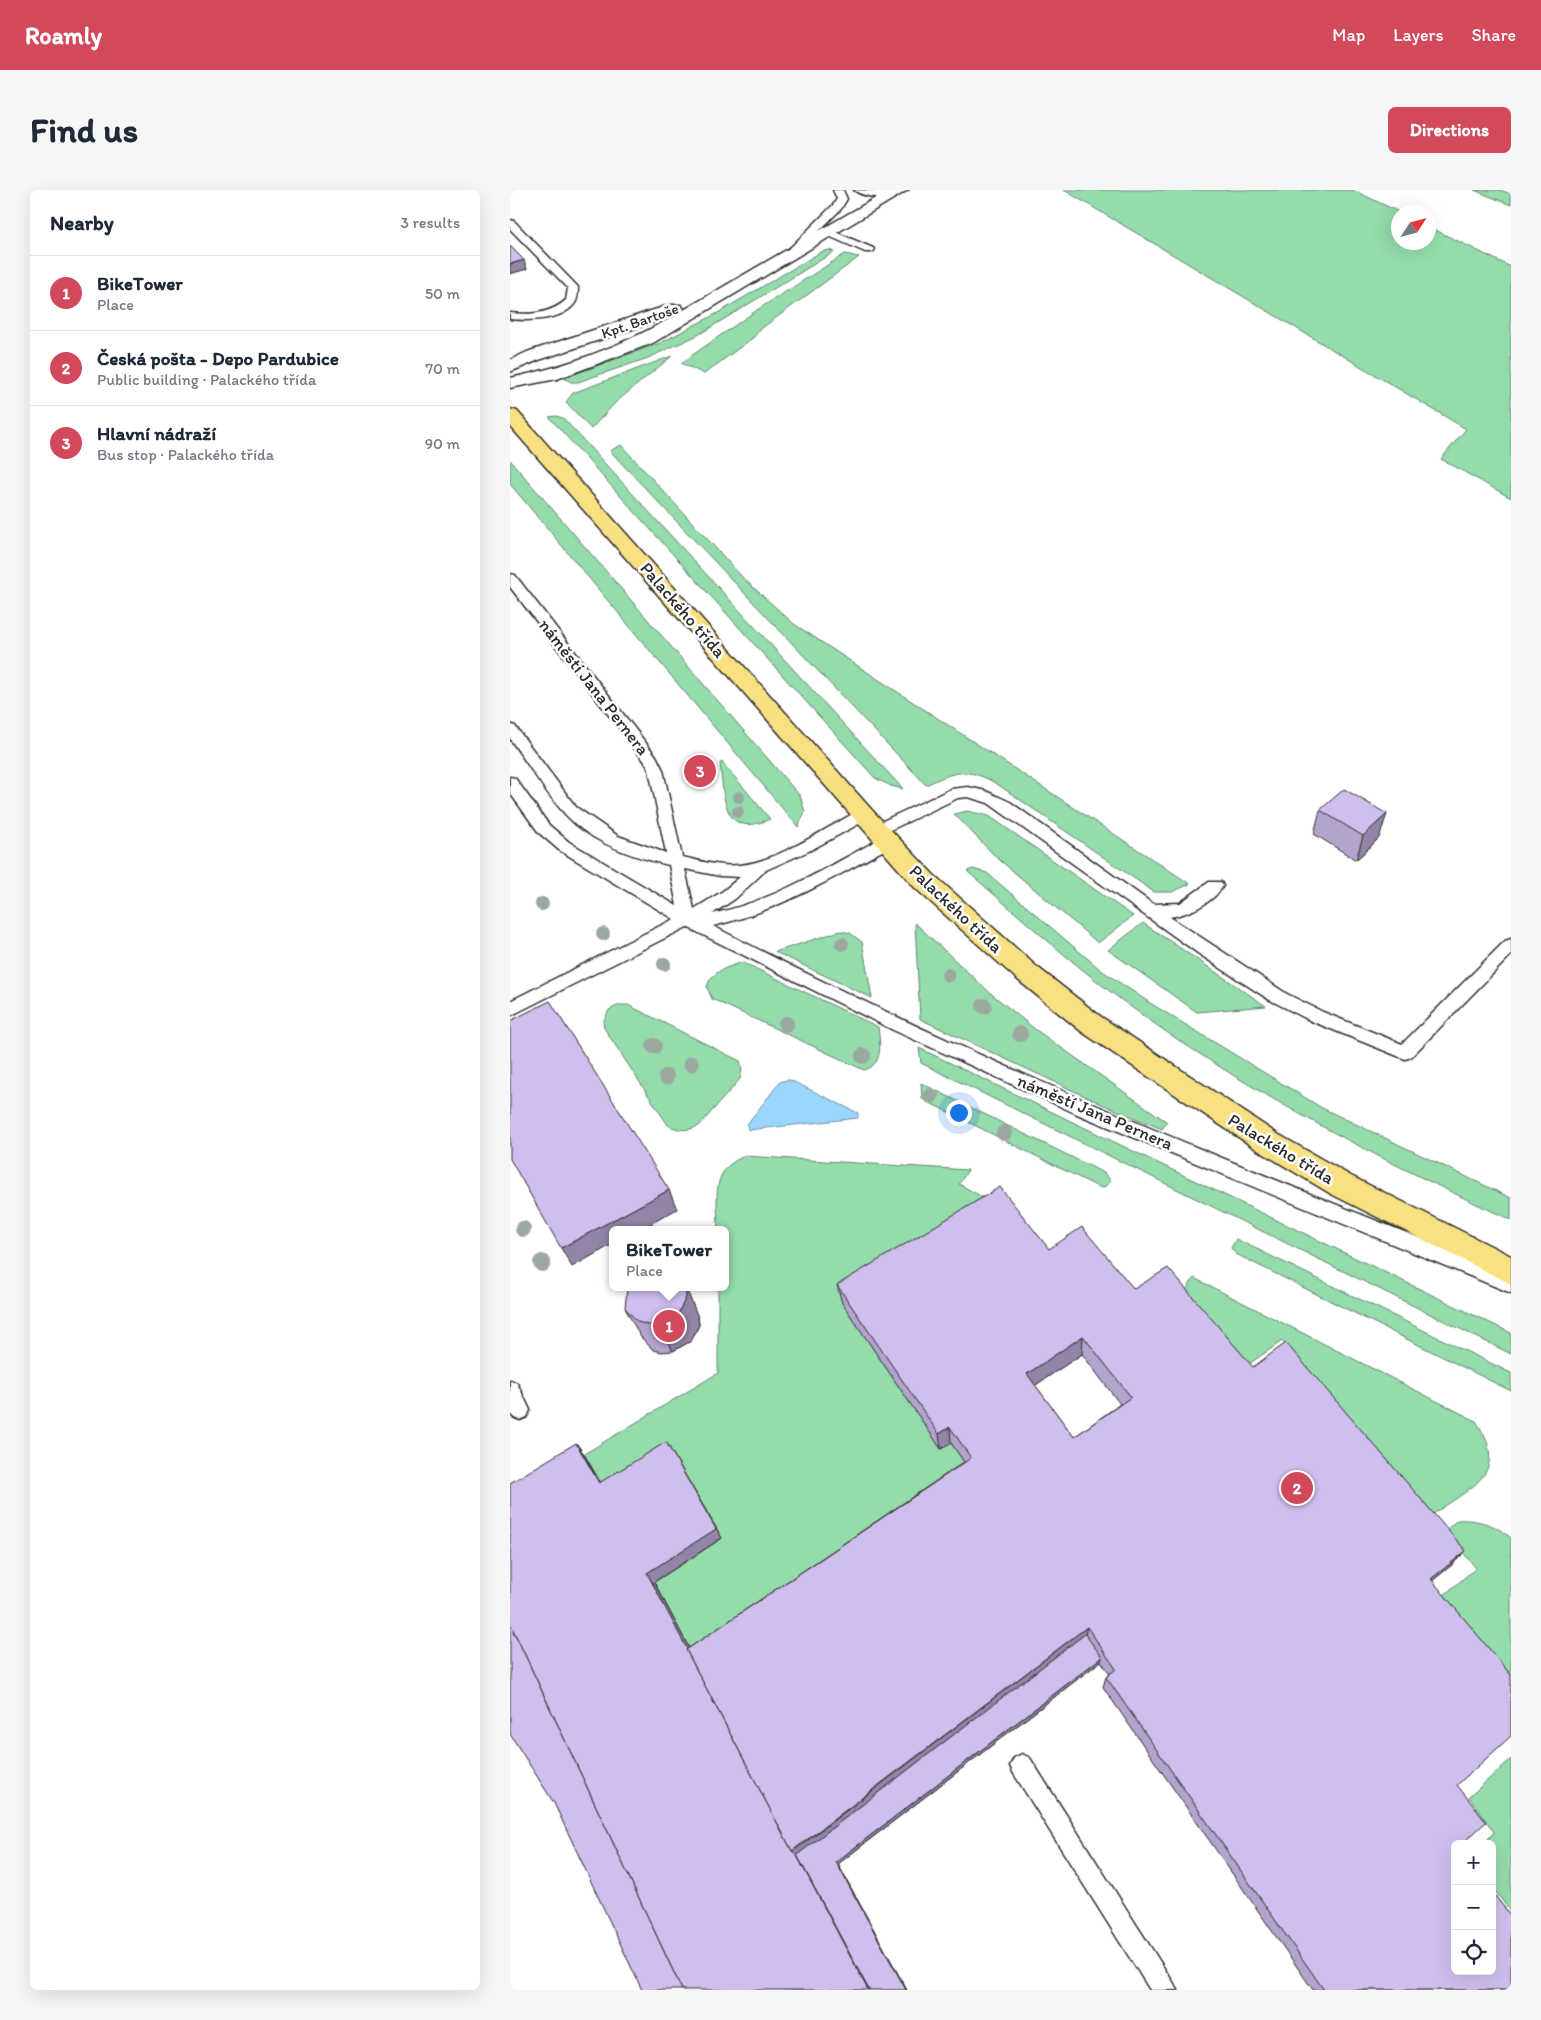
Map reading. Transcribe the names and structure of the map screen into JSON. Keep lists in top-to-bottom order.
{
  "streets": {
    "main road": ["Palackého třída"],
    "street": ["Kpt. Bartoše"],
    "lane": ["náměstí Jana Pernera"]
  },
  "crossings": [
    ["Kpt. Bartoše", "Palackého třída"]
  ],
  "north": "top right",
  "page": {
    "header": "Roamly",
    "nav": ["Map", "Layers", "Share"],
    "buttons": "Directions",
    "title": "Find us",
    "heading": ["Nearby", "3 results"],
    "list": [
      {
        "mark": "1",
        "name": "BikeTower",
        "note": "Place",
        "value": "50 m"
      },
      {
        "mark": "2",
        "name": "Česká pošta - Depo Pardubice",
        "note": "Public building · Palackého třída",
        "value": "70 m"
      },
      {
        "mark": "3",
        "name": "Hlavní nádraží",
        "note": "Bus stop · Palackého třída",
        "value": "90 m"
      }
    ],
    "pins": ["3", "1", "2"],
    "popup": ["BikeTower", "Place"],
    "map_buttons": ["+", "−"]
  }
}
